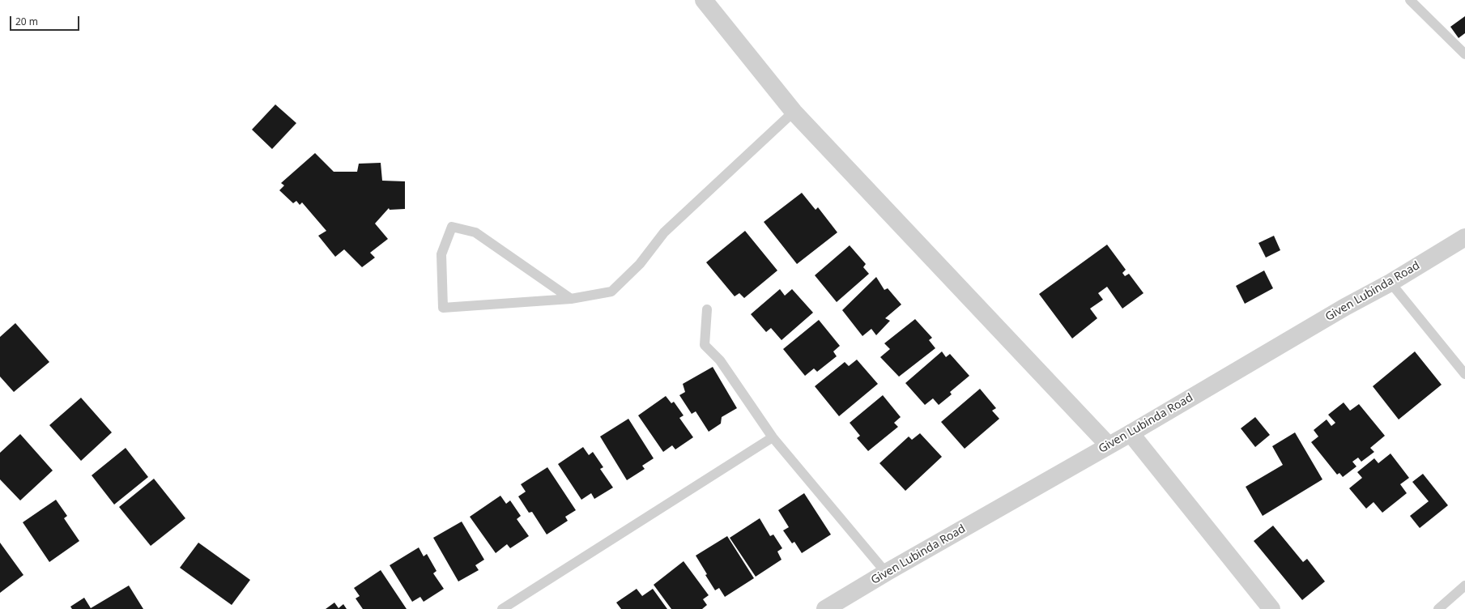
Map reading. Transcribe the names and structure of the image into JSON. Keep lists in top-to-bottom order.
{
  "streets": {
    "street": ["Given Lubinda Road"]
  },
  "scale_bar": "20 m"
}
